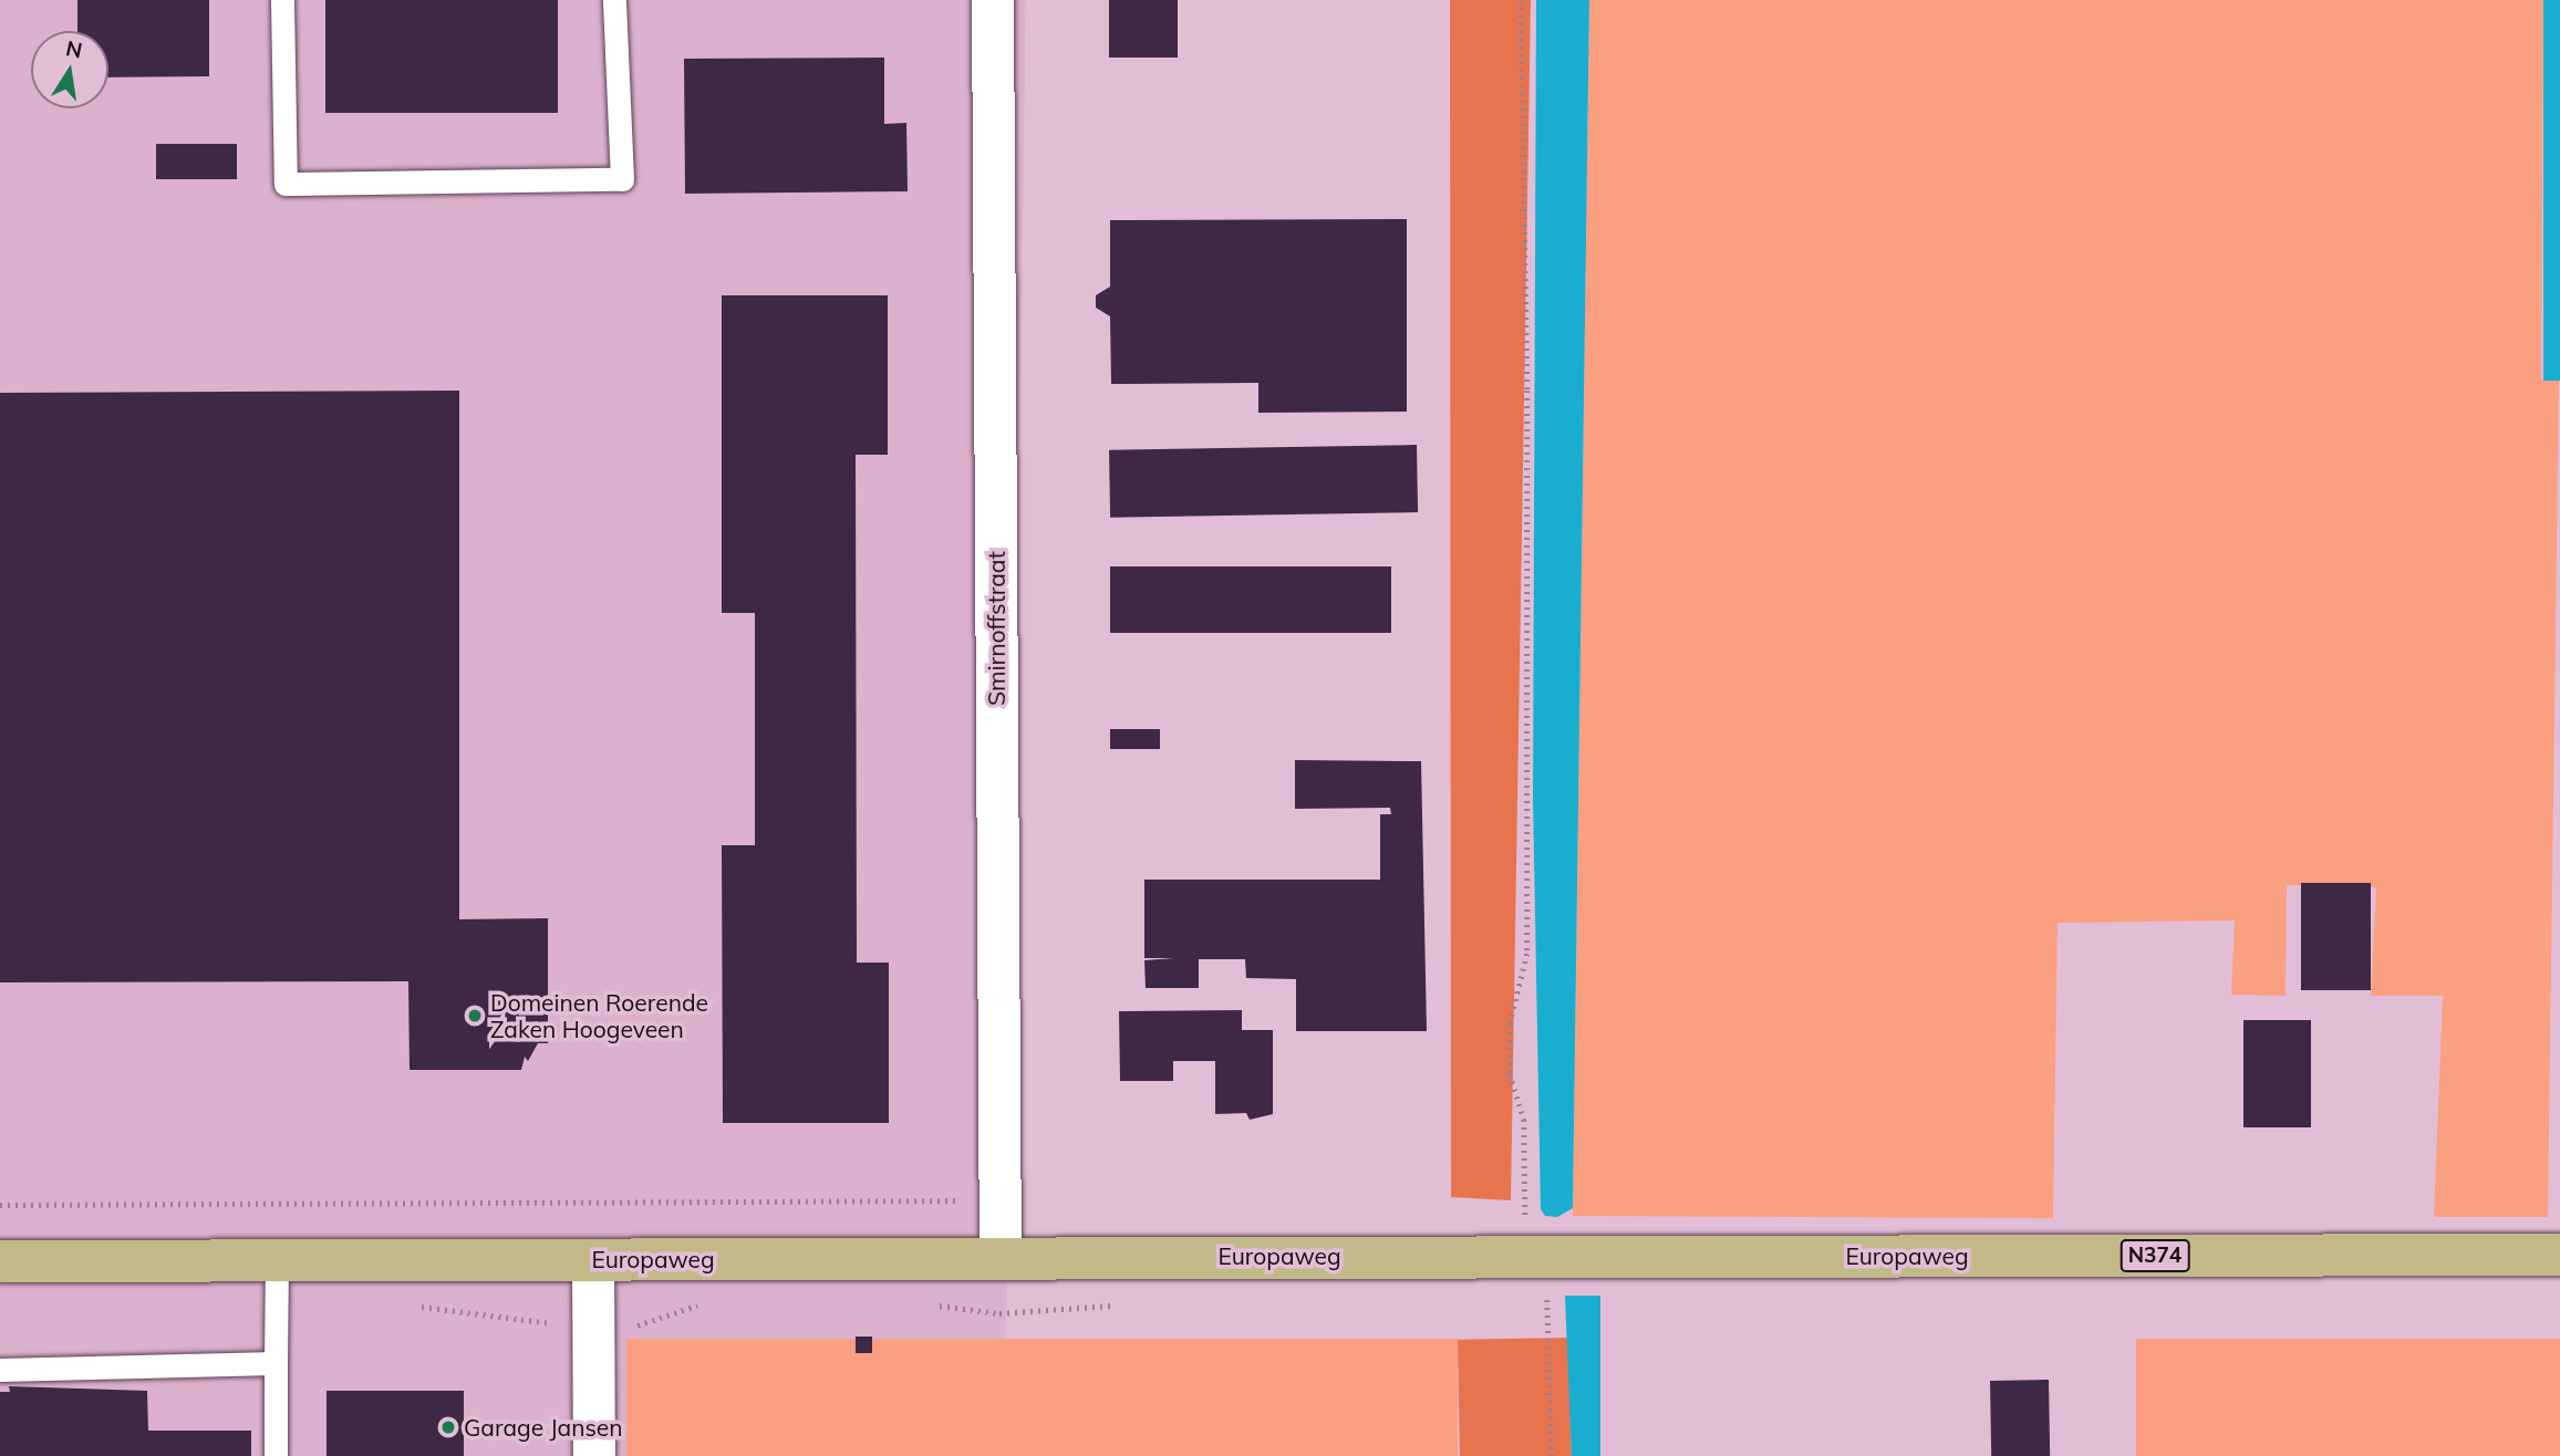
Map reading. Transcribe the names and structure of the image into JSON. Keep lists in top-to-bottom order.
{
  "streets": {
    "main road": ["Europaweg", "N374"],
    "street": ["Smirnoffstraat"]
  },
  "crossings": [
    ["Smirnoffstraat", "Europaweg"]
  ],
  "places": ["Domeinen Roerende Zaken Hoogeveen", "Garage Jansen"],
  "north": "top"
}
